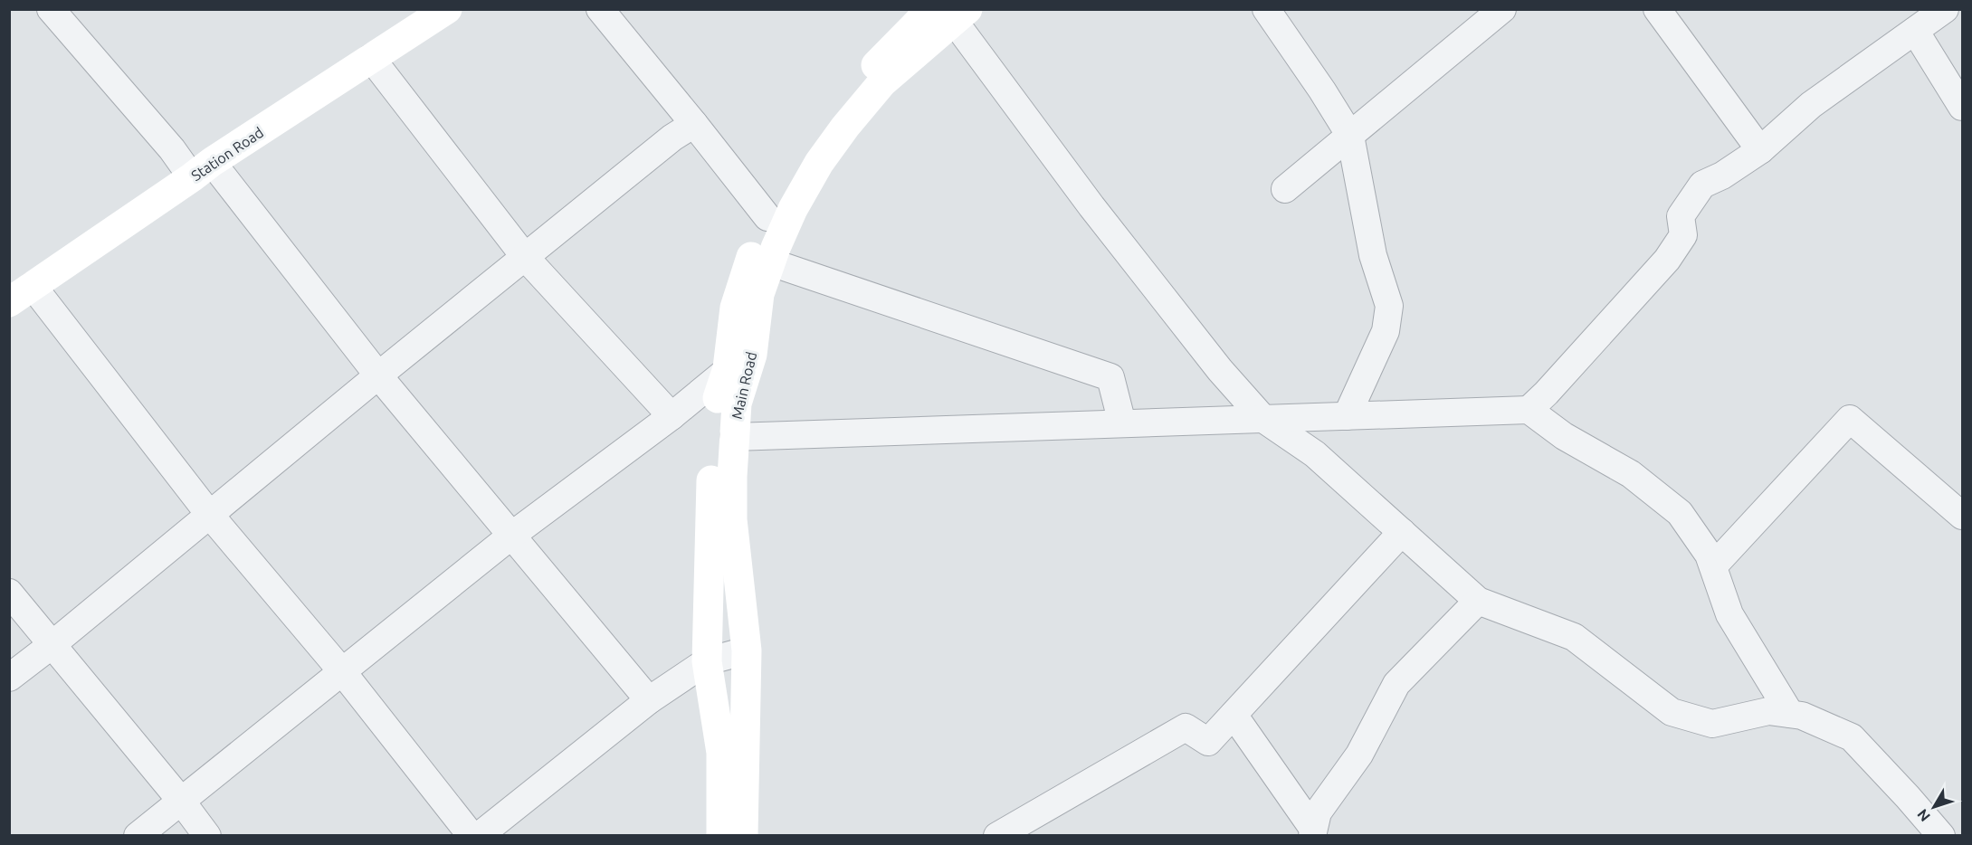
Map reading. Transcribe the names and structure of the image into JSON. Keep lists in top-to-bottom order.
{
  "streets": {
    "main road": ["Station Road", "Main Road"]
  },
  "north": "bottom left"
}
